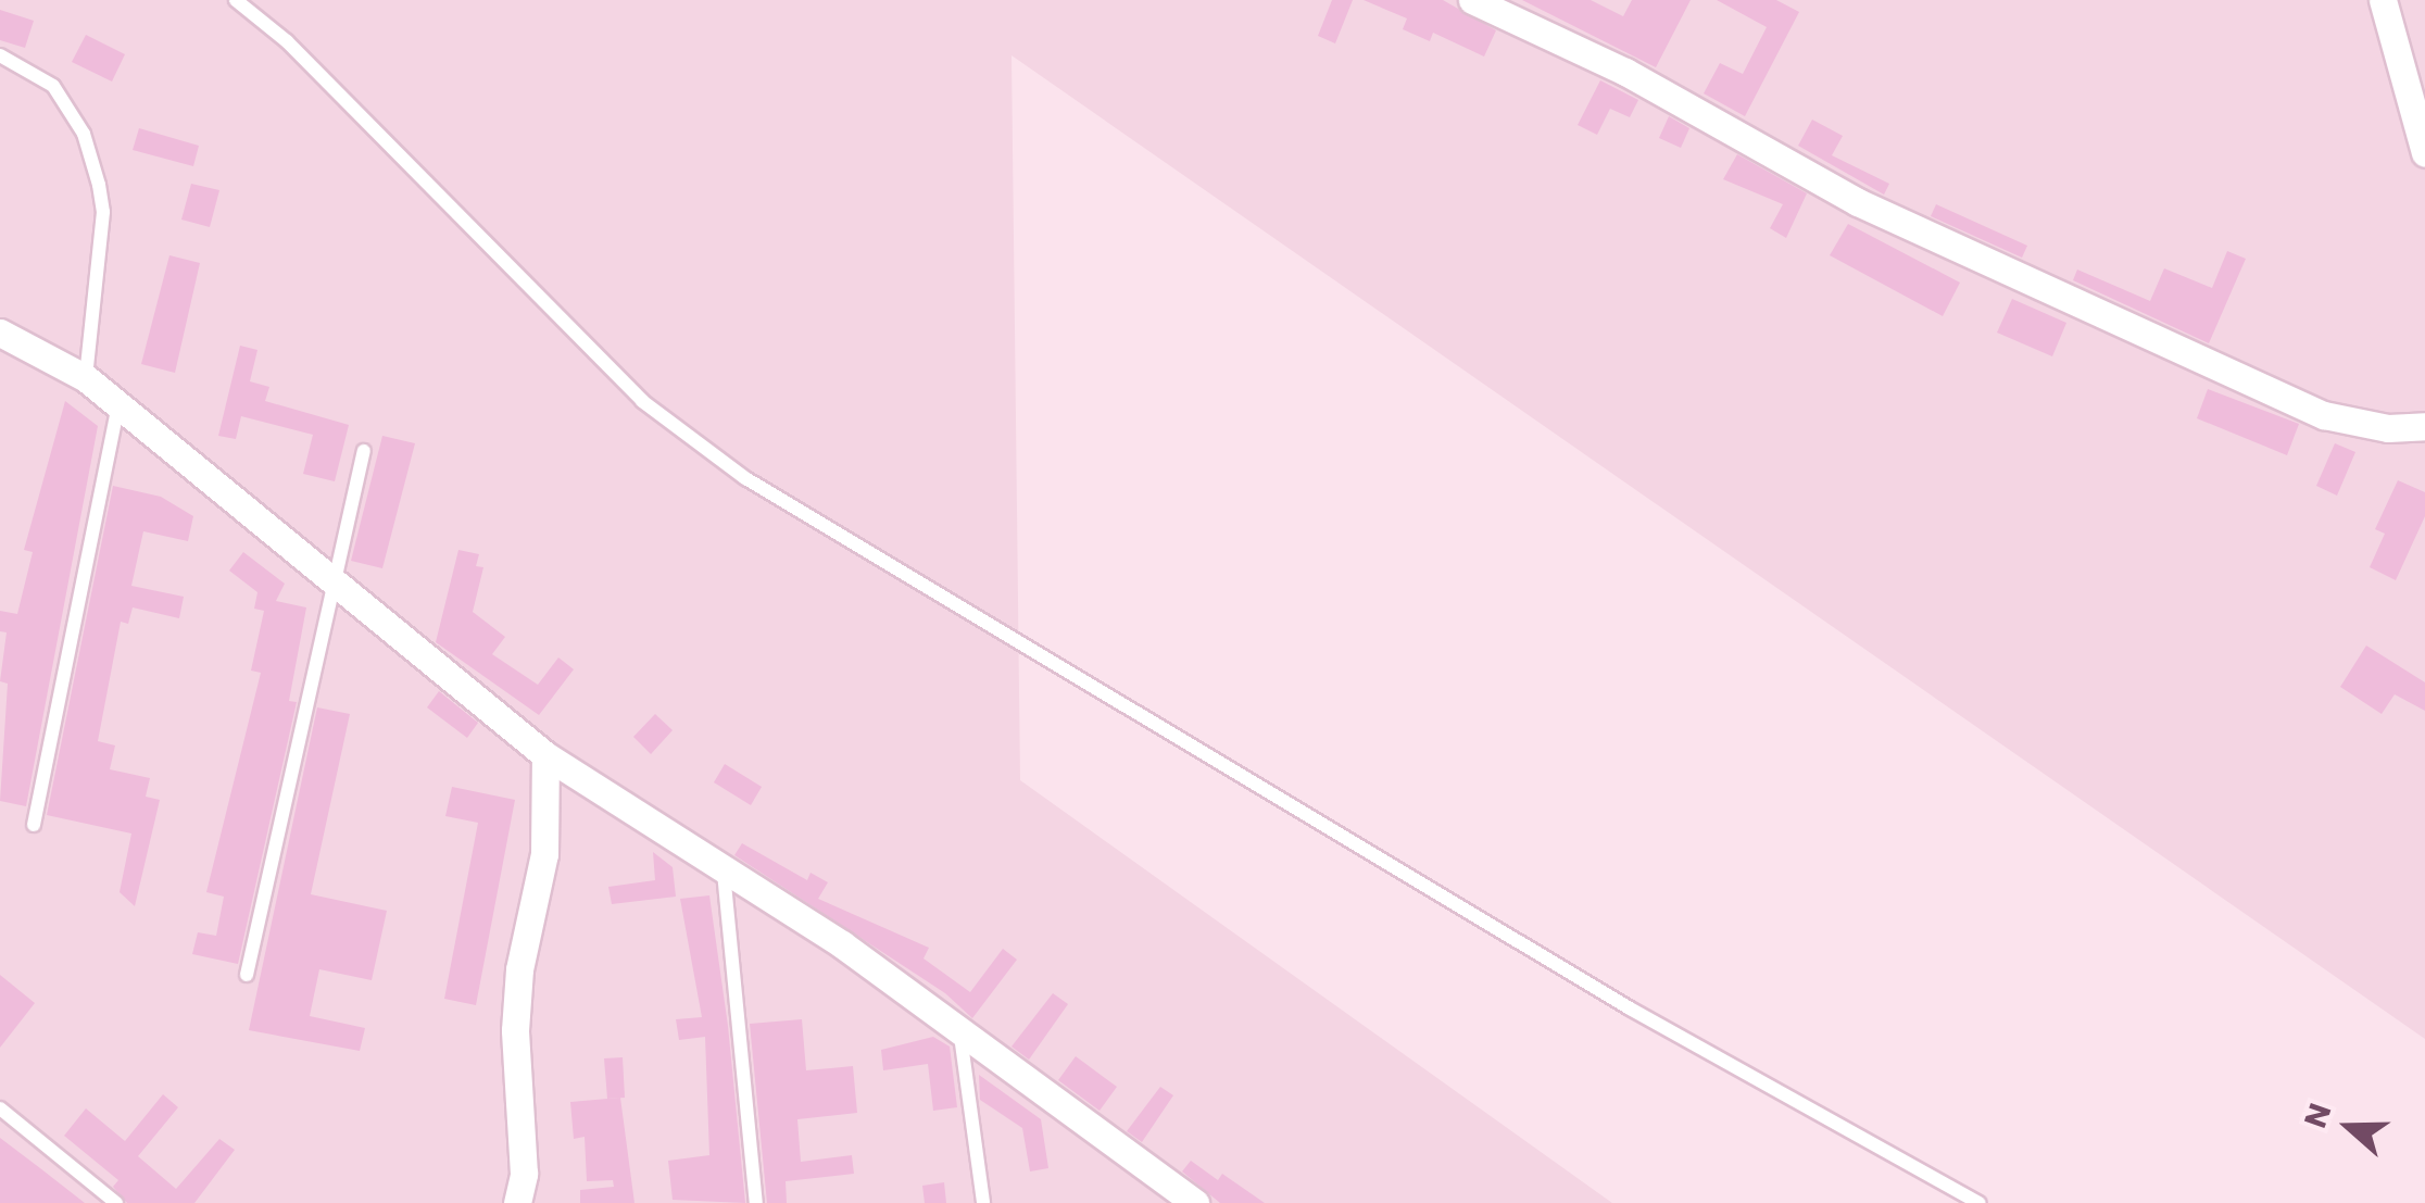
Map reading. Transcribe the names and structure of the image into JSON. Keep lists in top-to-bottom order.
{
  "north": "left"
}
